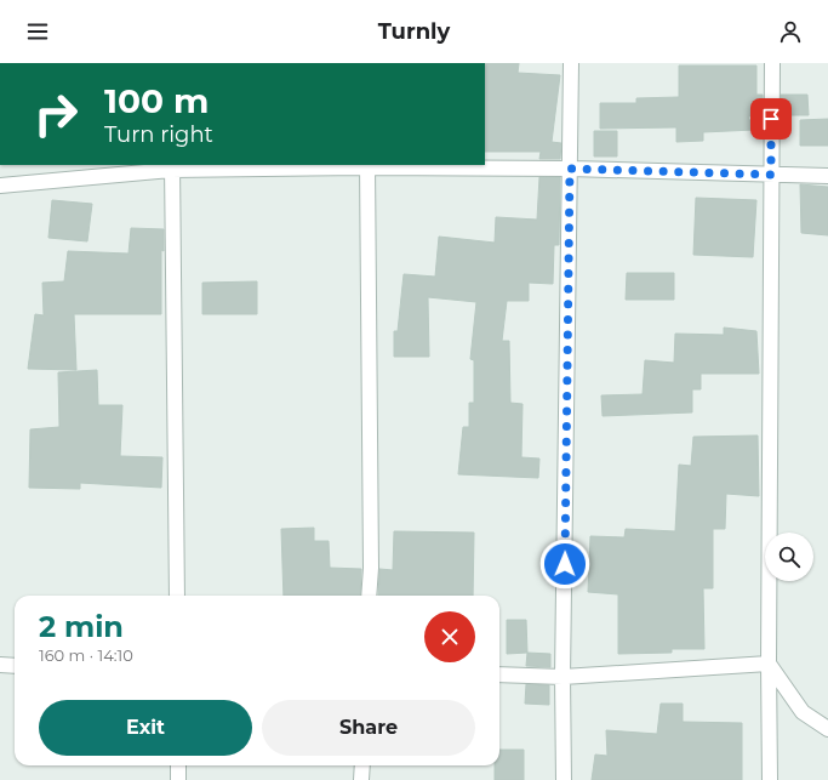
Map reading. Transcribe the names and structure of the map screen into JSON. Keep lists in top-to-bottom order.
{
  "page": {
    "header": "Turnly",
    "turn": ["100 m", "Turn right"],
    "heading": ["2 min", "160 m · 14:10"],
    "buttons": ["Exit", "Share"]
  }
}
